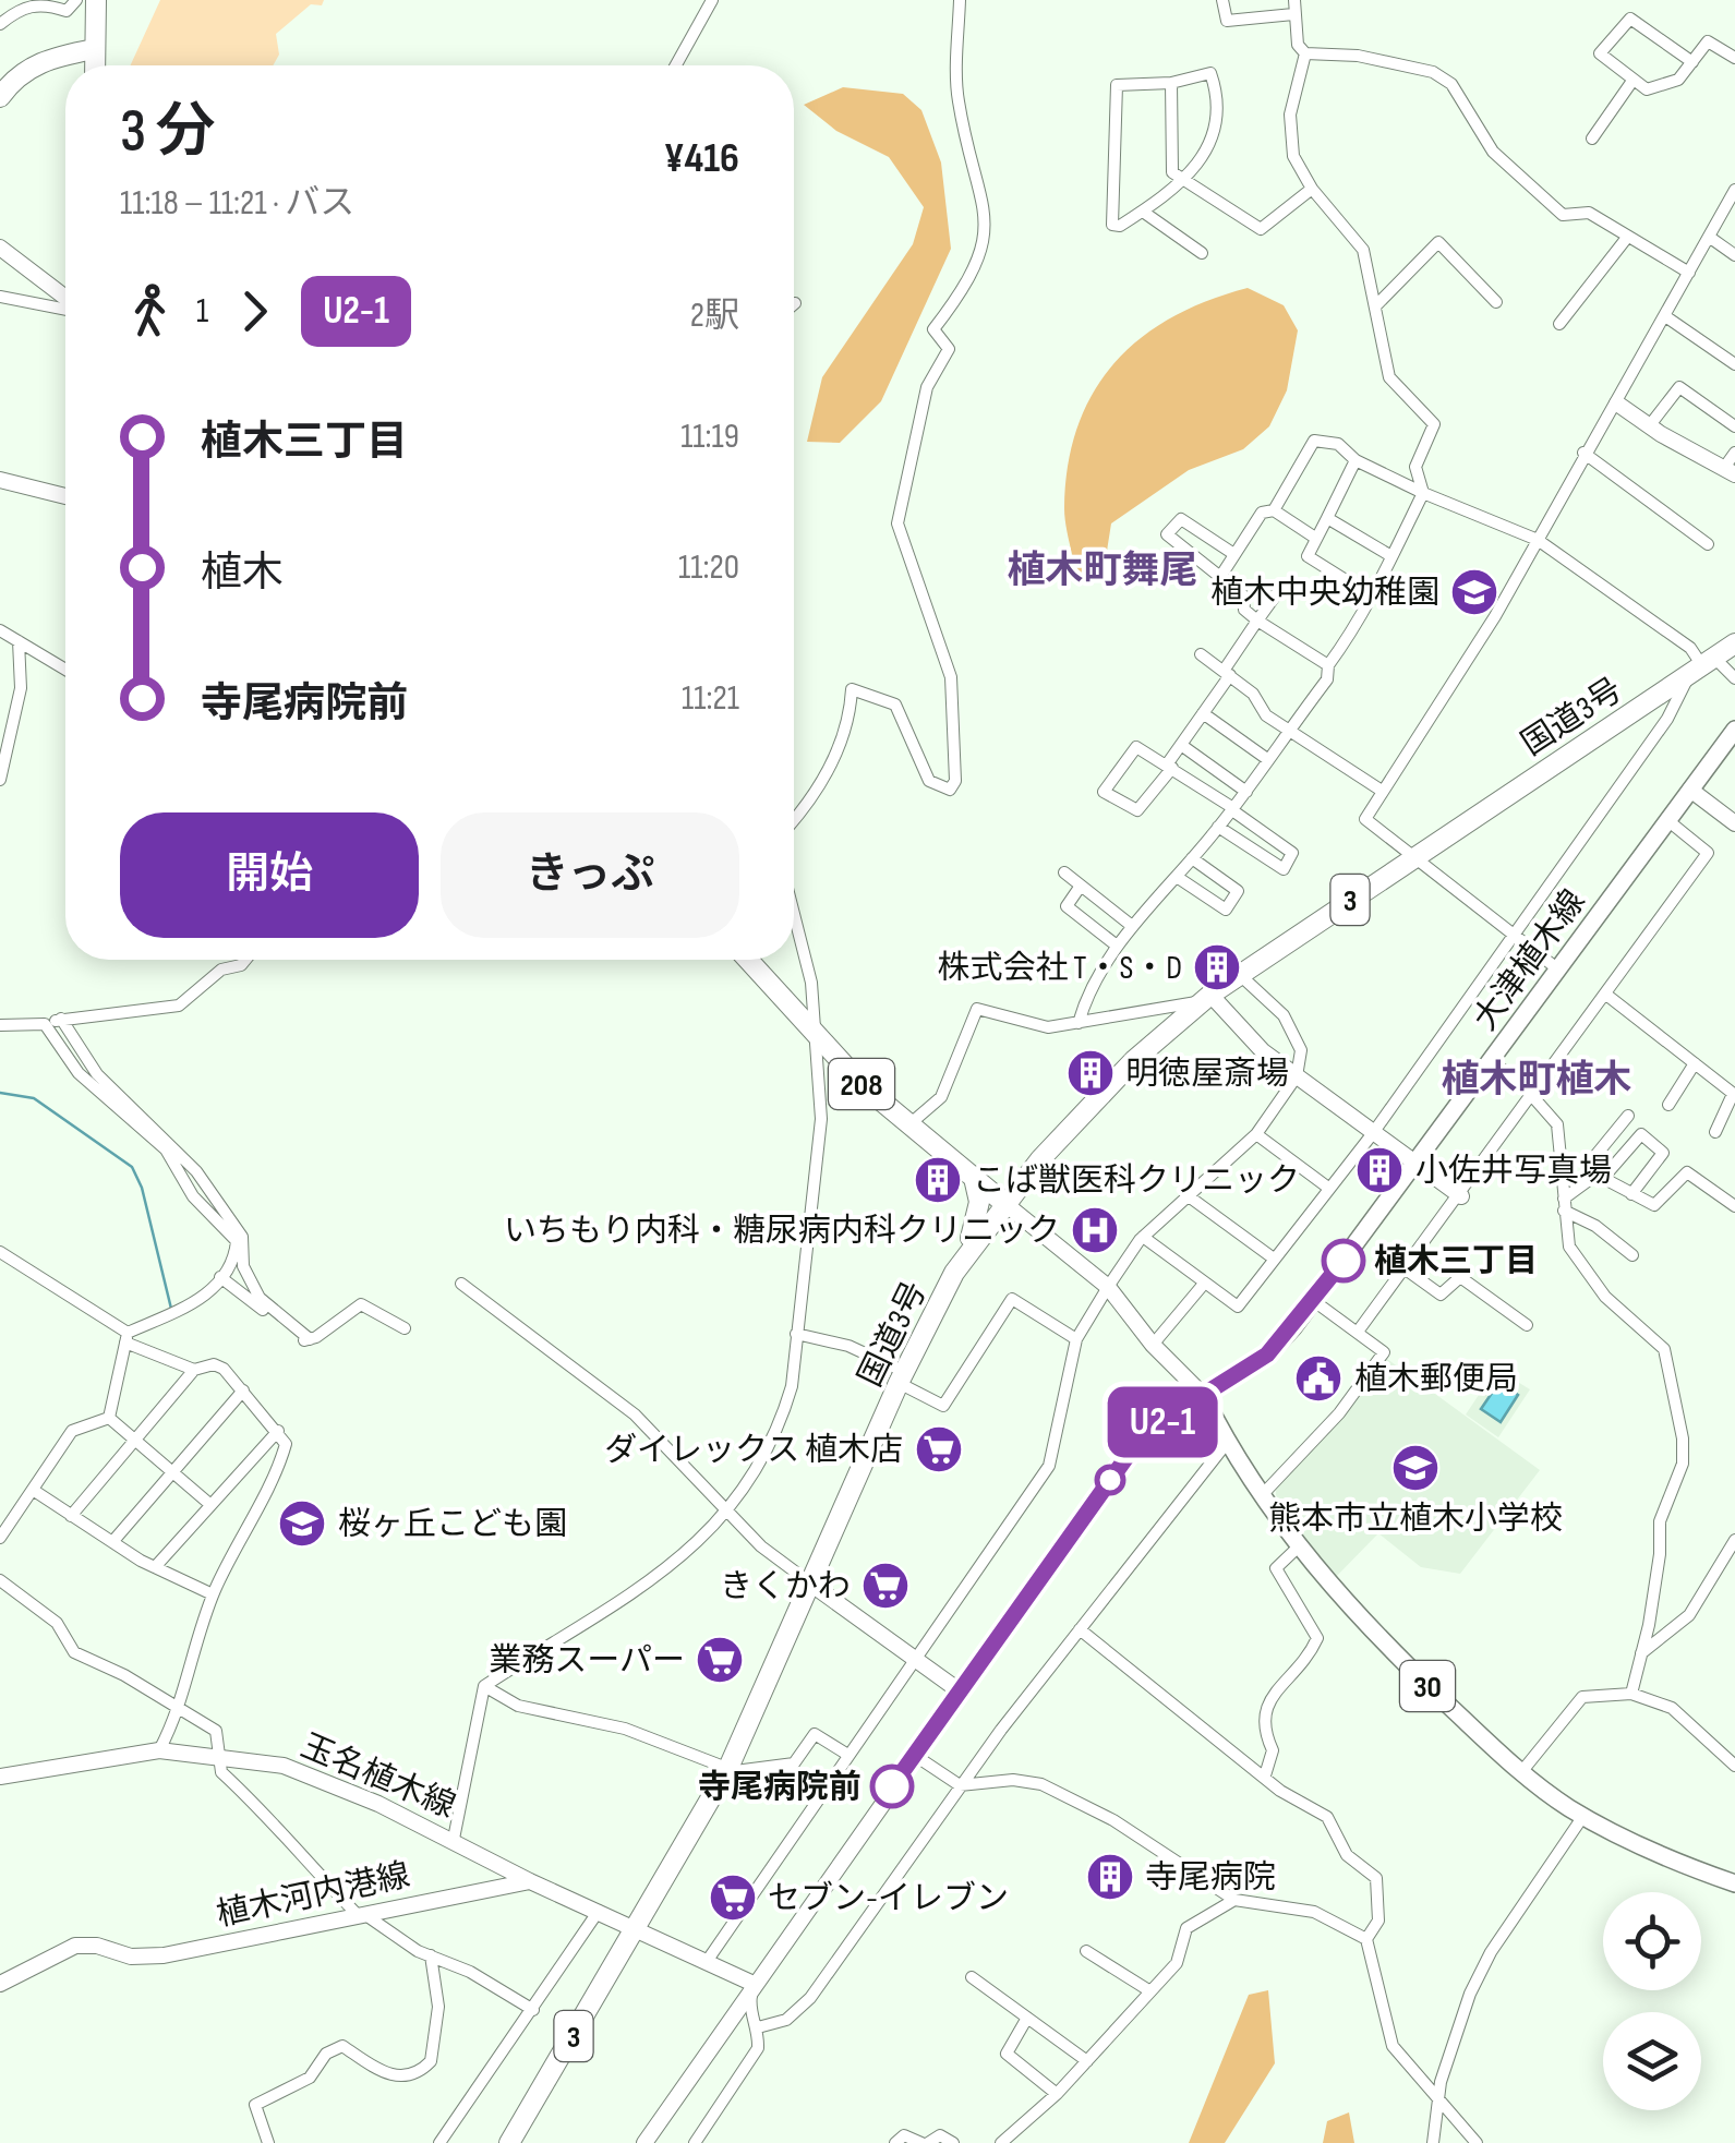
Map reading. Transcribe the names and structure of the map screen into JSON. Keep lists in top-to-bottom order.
{
  "streets": {
    "highway": ["国道3号", "3", "208"],
    "main road": ["大津植木線", "30"],
    "street": ["玉名植木線", "植木河内港線"]
  },
  "crossings": [
    ["国道3号", "208"],
    ["大津植木線", "30"],
    ["玉名植木線", "植木河内港線"]
  ],
  "districts": ["植木町舞尾", "植木町植木"],
  "places": {
    "school or university": ["植木中央幼稚園", "熊本市立植木小学校", "桜ヶ丘こども園"],
    "building": [
      "株式会社 T・S・D",
      "明徳屋斎場",
      "小佐井写真場",
      "こば獣医科クリニック",
      "寺尾病院"
    ],
    "hospital": ["いちもり内科・糖尿病内科クリニック"],
    "other": ["植木三丁目", "寺尾病院前"],
    "public building": ["植木郵便局"],
    "supermarket": [
      "ダイレックス 植木店",
      "きくかわ",
      "業務スーパー",
      "セブン-イレブン"
    ]
  },
  "lines": ["bus line U2-1"],
  "page": {
    "on_map": "U2-1",
    "heading": ["3 分", "11:18 – 11:21 · バス", "¥416"],
    "legs": ["1", "U2-1", "2駅"],
    "list": [
      {
        "name": "植木三丁目",
        "value": "11:19"
      },
      {
        "name": "植木",
        "value": "11:20"
      },
      {
        "name": "寺尾病院前",
        "value": "11:21"
      }
    ],
    "buttons": ["開始", "きっぷ"]
  }
}
